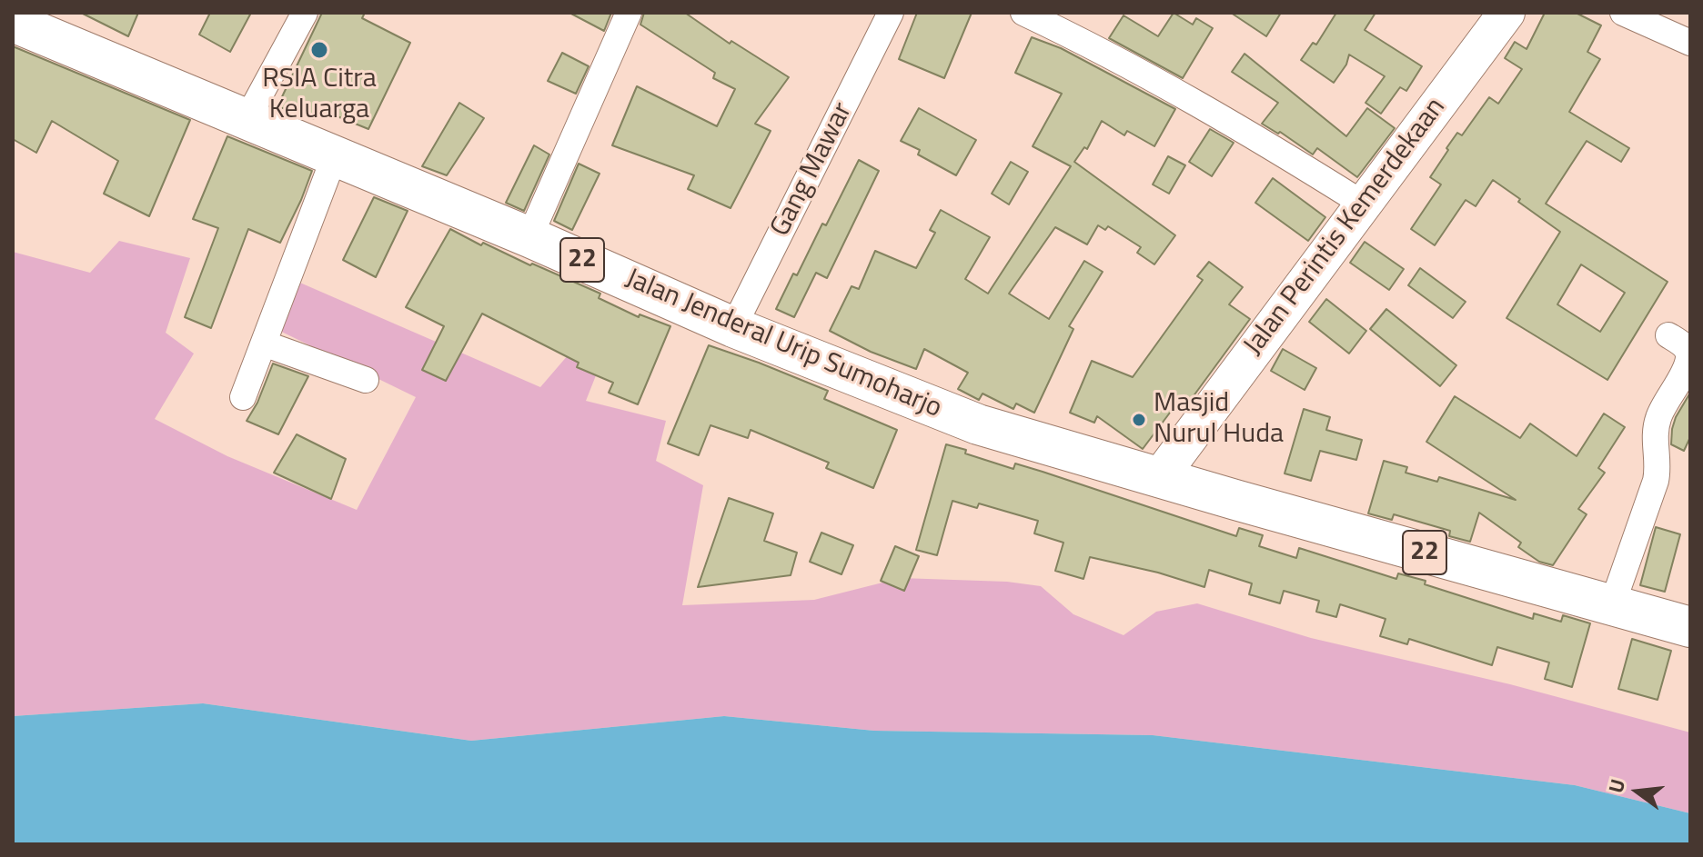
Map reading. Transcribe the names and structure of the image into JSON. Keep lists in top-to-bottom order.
{
  "streets": {
    "highway": ["22", "Jalan Jenderal Urip Sumoharjo"],
    "main road": ["Jalan Perintis Kemerdekaan"],
    "street": ["Gang Mawar"]
  },
  "crossings": [
    ["Gang Mawar", "Jalan Jenderal Urip Sumoharjo"],
    ["Jalan Perintis Kemerdekaan", "22"],
    ["Jalan Perintis Kemerdekaan", "Jalan Jenderal Urip Sumoharjo"],
    ["22", "Jalan Jenderal Urip Sumoharjo"]
  ],
  "places": ["RSIA Citra Keluarga", "Masjid Nurul Huda"],
  "north": "left"
}
